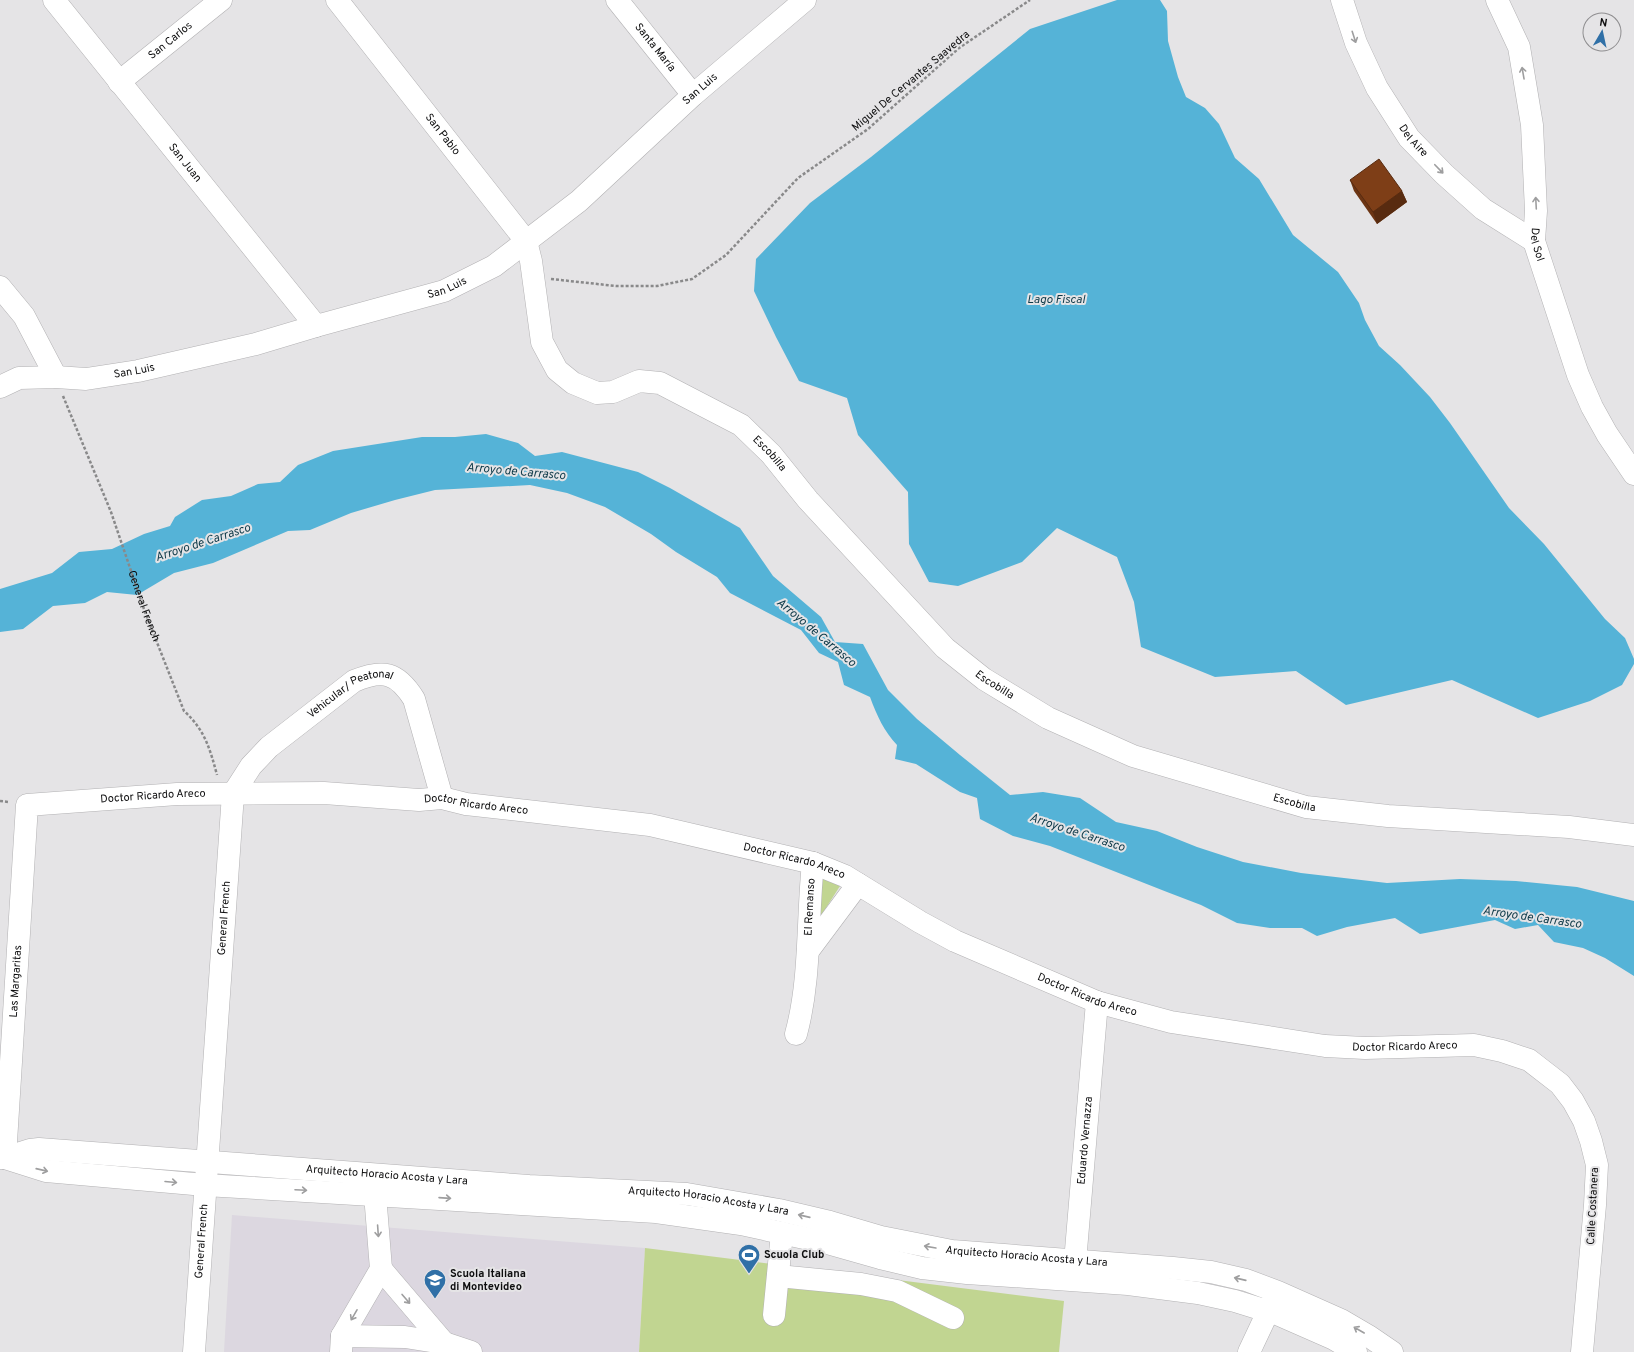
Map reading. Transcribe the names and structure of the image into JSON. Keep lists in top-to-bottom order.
{
  "streets": {
    "street": [
      "San Carlos",
      "Santa María",
      "San Luis",
      "San Pablo",
      "Del Aire",
      "San Juan",
      "Del Sol",
      "Escobilla",
      "General French",
      "Vehicular/ Peatonal",
      "Doctor Ricardo Areco",
      "El Remanso",
      "Las Margaritas",
      "Eduardo Vernazza",
      "Arquitecto Horacio Acosta y Lara",
      "Calle Costanera"
    ],
    "path": ["Miguel De Cervantes Saavedra"]
  },
  "crossings": [
    ["San Carlos", "San Juan"],
    ["Santa María", "San Luis"],
    ["Miguel De Cervantes Saavedra", "San Pablo"],
    ["Miguel De Cervantes Saavedra", "Escobilla"],
    ["San Luis", "San Pablo"],
    ["San Luis", "San Juan"],
    ["San Luis", "General French"],
    ["San Pablo", "Escobilla"],
    ["Del Aire", "Del Sol"],
    ["General French", "Vehicular/ Peatonal"],
    ["General French", "Doctor Ricardo Areco"],
    ["General French", "Arquitecto Horacio Acosta y Lara"],
    ["Vehicular/ Peatonal", "Doctor Ricardo Areco"],
    ["Doctor Ricardo Areco", "El Remanso"],
    ["Doctor Ricardo Areco", "Las Margaritas"],
    ["Doctor Ricardo Areco", "Eduardo Vernazza"],
    ["Doctor Ricardo Areco", "Calle Costanera"],
    ["Las Margaritas", "Arquitecto Horacio Acosta y Lara"],
    ["Eduardo Vernazza", "Arquitecto Horacio Acosta y Lara"]
  ],
  "one_way": ["Del Aire", "Del Sol"],
  "water": ["Lago Fiscal", "Arroyo de Carrasco"],
  "places": {
    "sports": ["Scuola Club"],
    "school or university": ["Scuola Italiana di Montevideo"]
  },
  "north": "top"
}
